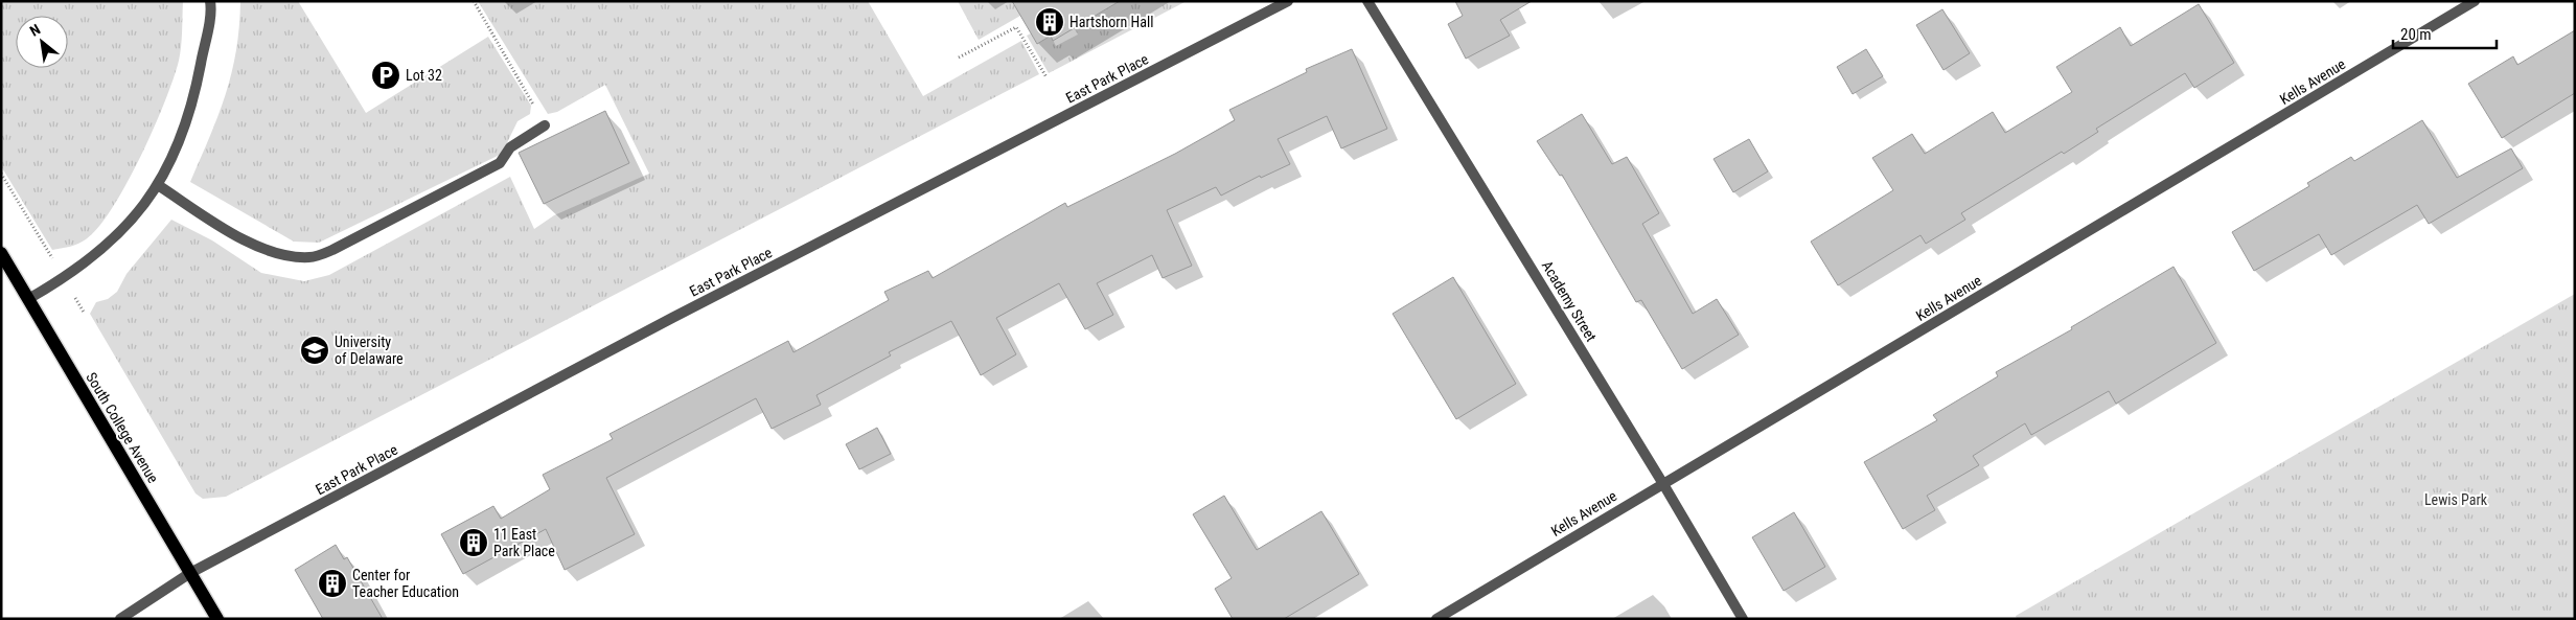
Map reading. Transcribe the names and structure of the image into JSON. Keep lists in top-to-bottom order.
{
  "streets": {
    "main road": ["South College Avenue"],
    "street": ["East Park Place", "Kells Avenue", "Academy Street"]
  },
  "crossings": [
    ["East Park Place", "South College Avenue"],
    ["Kells Avenue", "Academy Street"]
  ],
  "parks": ["Lewis Park"],
  "places": {
    "building": ["Hartshorn Hall", "11 East Park Place", "Center for Teacher Education"],
    "parking": ["Lot 32"],
    "school or university": ["University of Delaware"]
  },
  "scale_bar": "20 m",
  "north": "top left"
}
